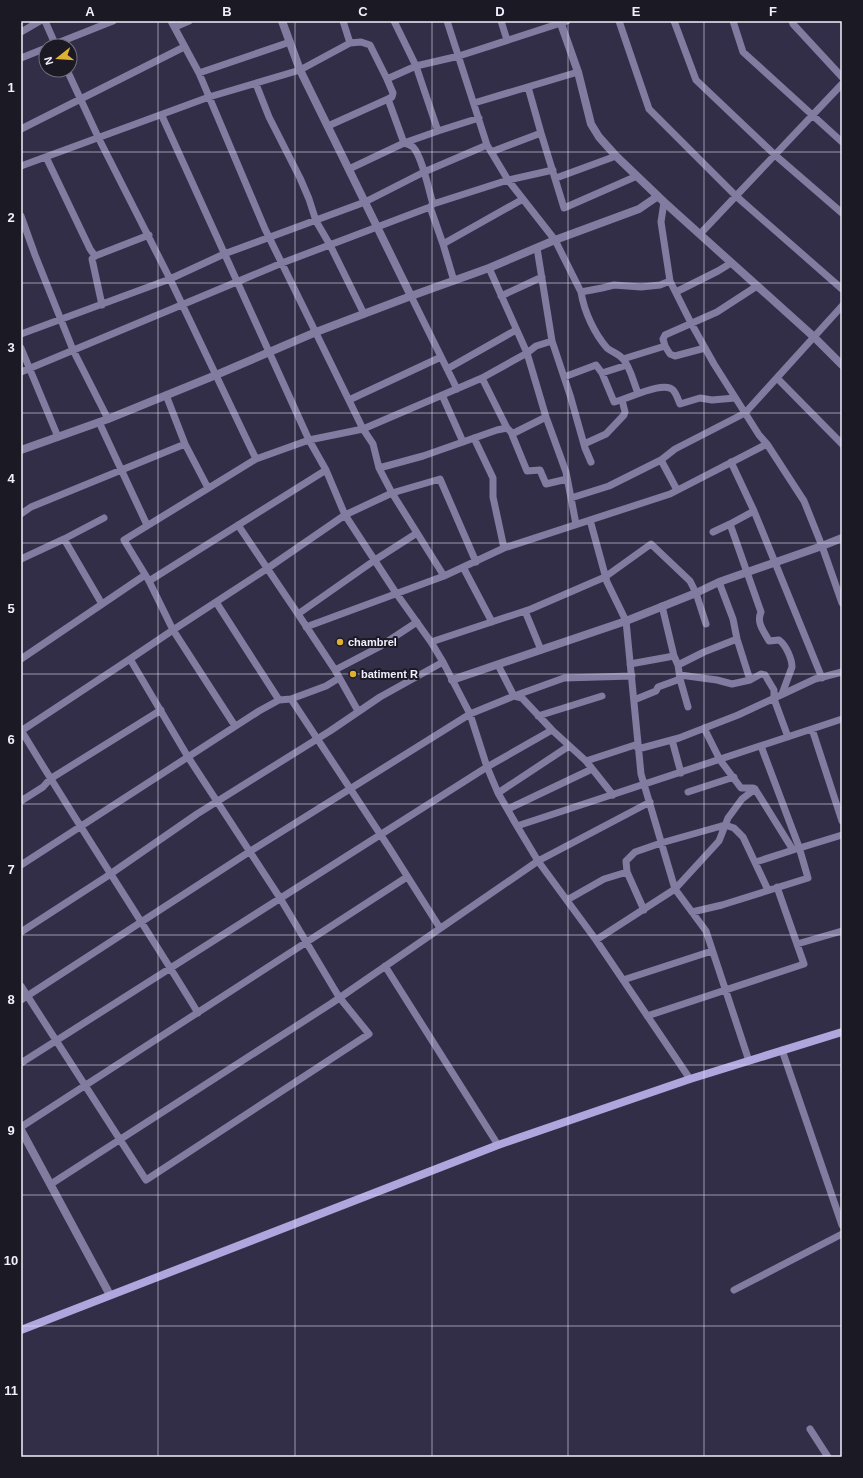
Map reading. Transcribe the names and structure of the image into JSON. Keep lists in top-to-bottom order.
{
  "places": ["chambrel", "batiment R"],
  "north": "left",
  "grid": {
    "columns": [
      "A",
      "B",
      "C",
      "D",
      "E",
      "F"
    ],
    "rows": [
      "1",
      "2",
      "3",
      "4",
      "5",
      "6",
      "7",
      "8",
      "9",
      "10",
      "11"
    ]
  }
}
